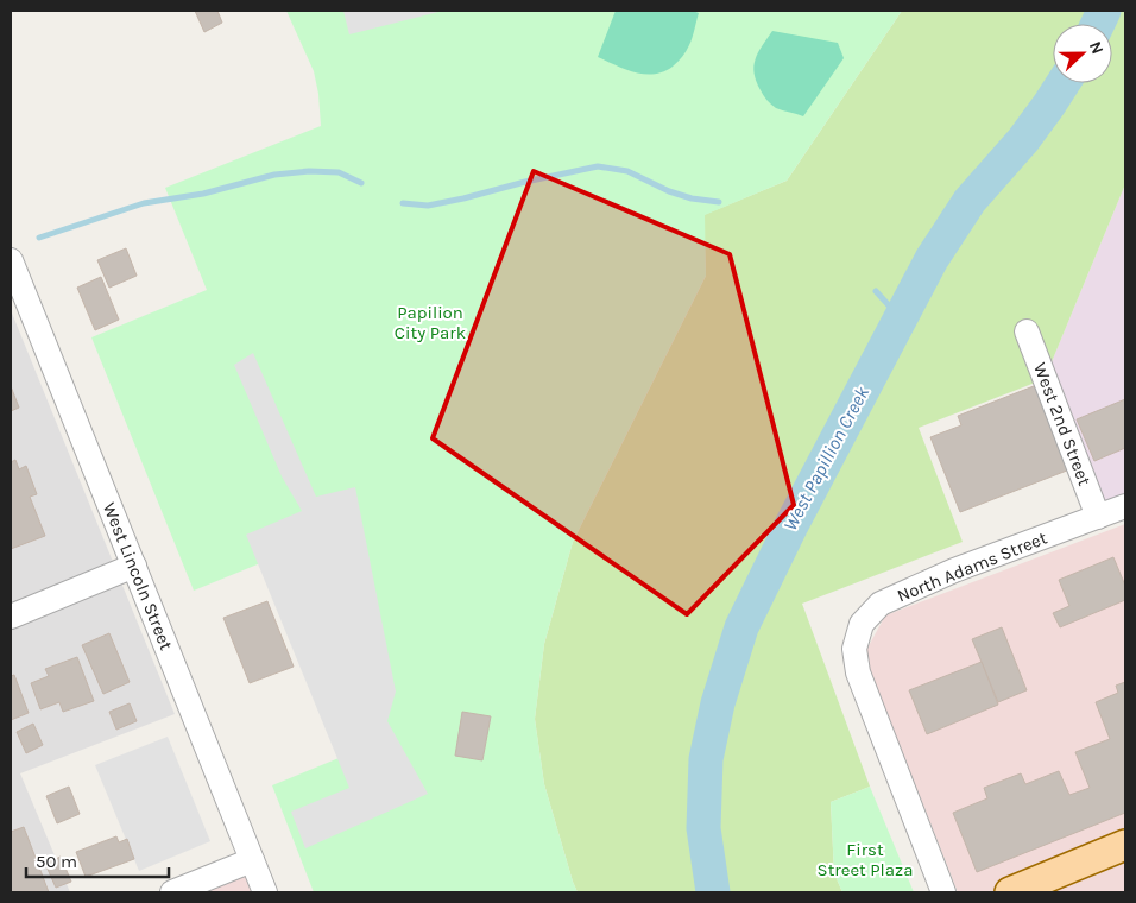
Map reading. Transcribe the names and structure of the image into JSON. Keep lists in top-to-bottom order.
{
  "streets": {
    "street": ["West 2nd Street", "North Adams Street", "West Lincoln Street"]
  },
  "crossings": [
    ["West 2nd Street", "North Adams Street"]
  ],
  "water": ["West Papillion Creek"],
  "parks": ["Papilion City Park", "First Street Plaza"],
  "scale_bar": "50 m",
  "north": "right"
}
